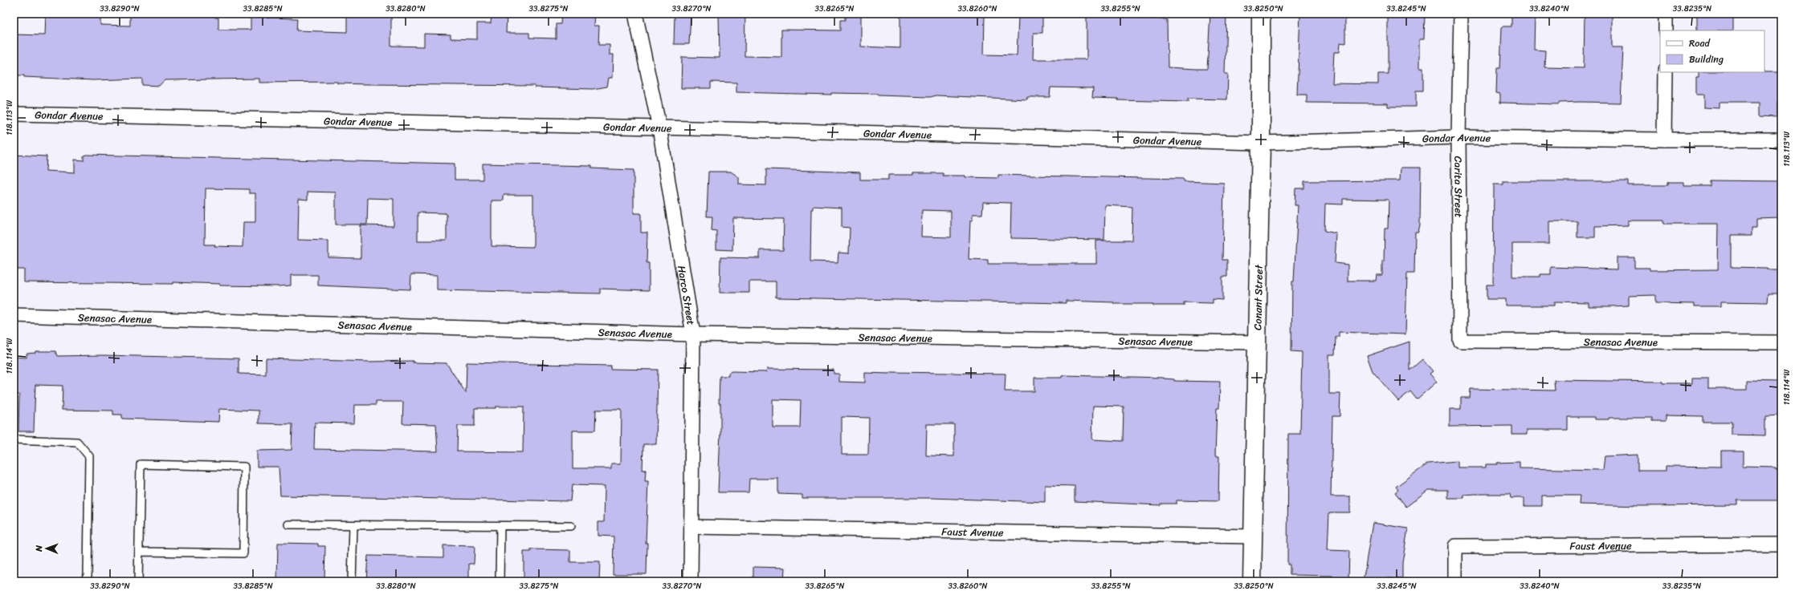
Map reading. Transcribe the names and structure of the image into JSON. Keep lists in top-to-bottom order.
{
  "streets": {
    "street": [
      "Gondar Avenue",
      "Carita Street",
      "Harco Street",
      "Conant Street",
      "Senasac Avenue",
      "Faust Avenue"
    ]
  },
  "crossings": [
    ["Gondar Avenue", "Carita Street"],
    ["Gondar Avenue", "Harco Street"],
    ["Gondar Avenue", "Conant Street"],
    ["Carita Street", "Senasac Avenue"],
    ["Harco Street", "Senasac Avenue"],
    ["Harco Street", "Faust Avenue"],
    ["Conant Street", "Senasac Avenue"],
    ["Conant Street", "Faust Avenue"]
  ],
  "legend": ["Road", "Building"],
  "north": "left",
  "coordinates": [
    "33.8290°N",
    "33.8285°N",
    "33.8280°N",
    "33.8275°N",
    "33.8270°N",
    "33.8265°N",
    "33.8260°N",
    "33.8255°N",
    "33.8250°N",
    "33.8245°N",
    "33.8240°N",
    "33.8235°N",
    "118.113°W",
    "118.114°W"
  ]
}
